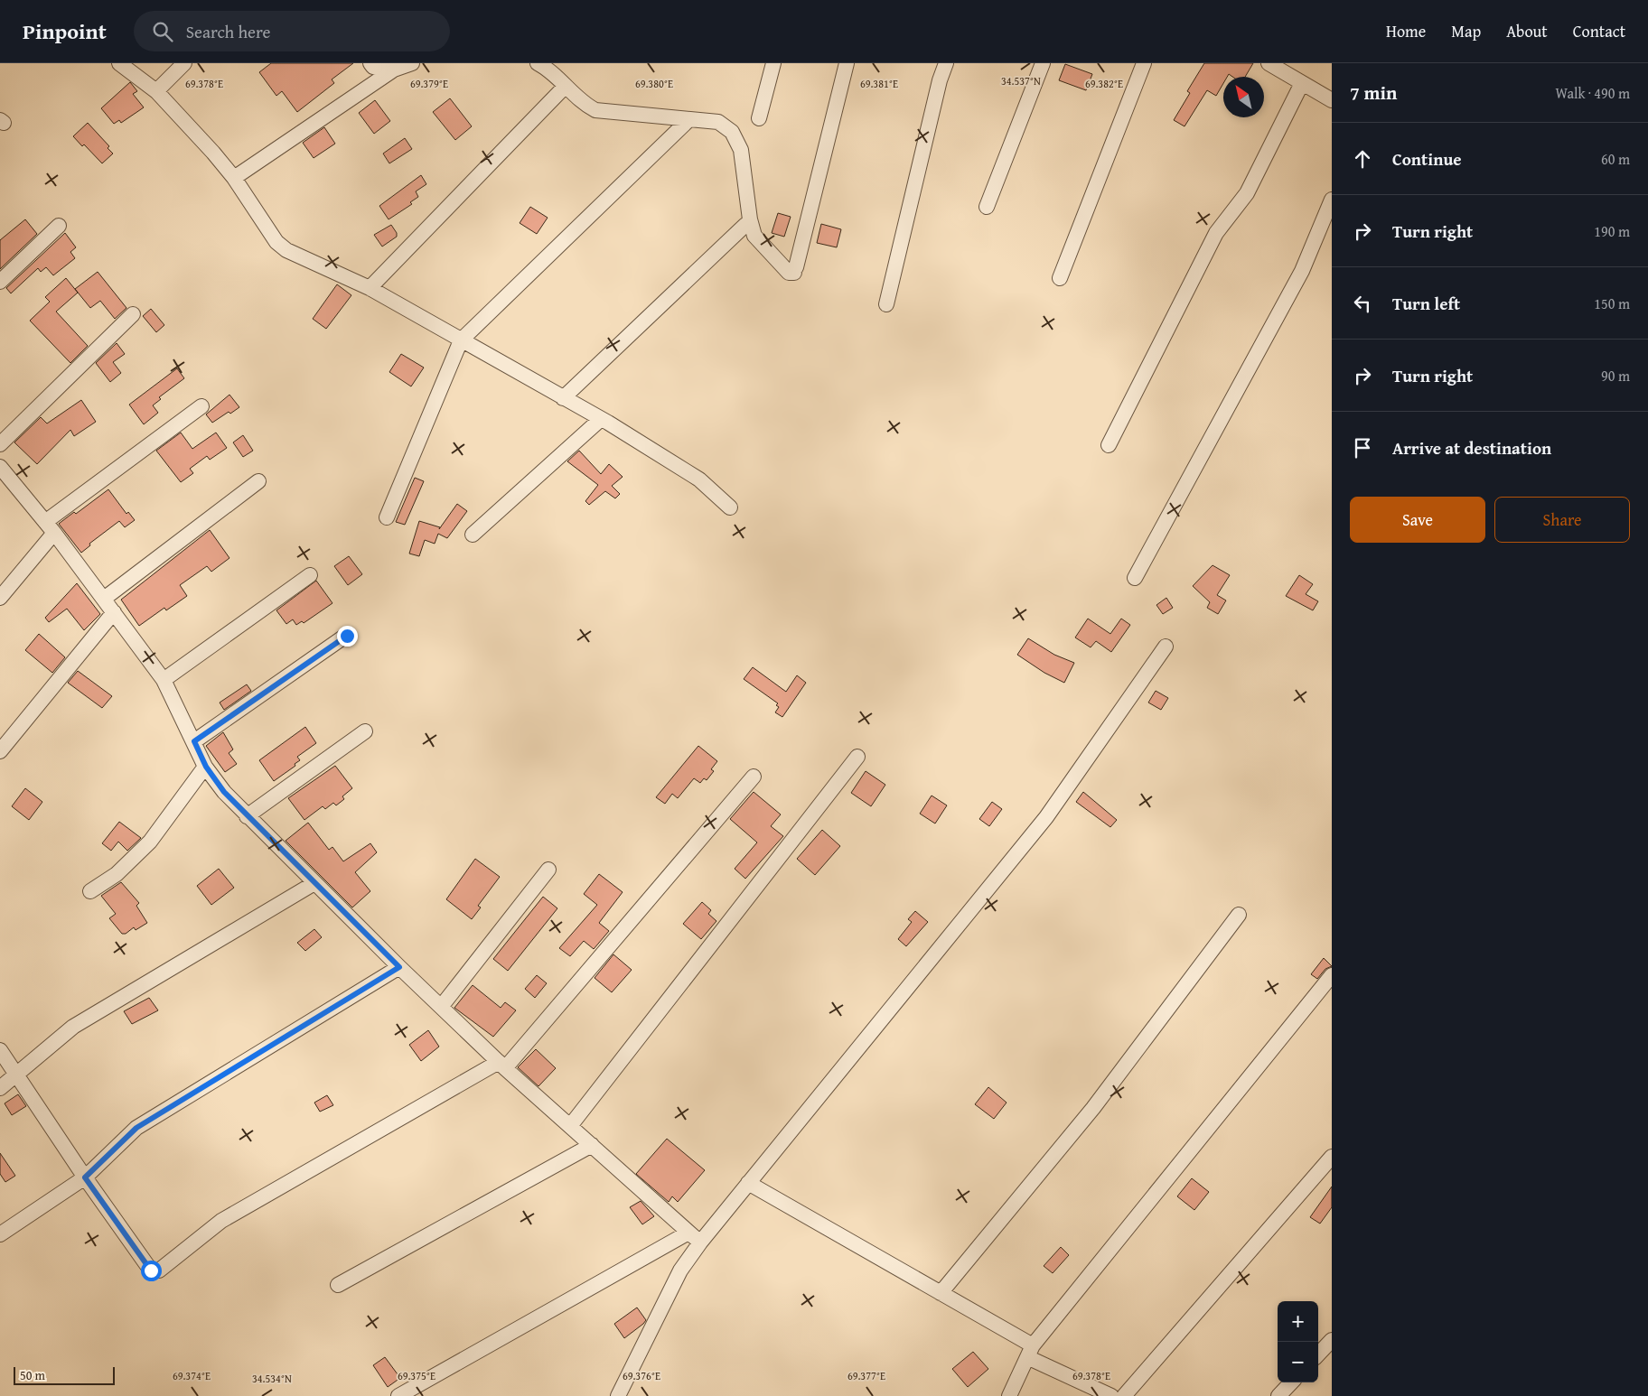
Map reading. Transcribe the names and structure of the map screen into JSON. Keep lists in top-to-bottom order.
{
  "scale_bar": "50 m",
  "north": "top left",
  "page": {
    "header": "Pinpoint",
    "search": "Search here",
    "nav": [
      "Home",
      "Map",
      "About",
      "Contact"
    ],
    "heading": ["7 min", "Walk · 490 m"],
    "list": [
      ["Continue", "60 m"],
      ["Turn right", "190 m"],
      ["Turn left", "150 m"],
      ["Turn right", "90 m"],
      "Arrive at destination"
    ],
    "buttons": ["Save", "Share"],
    "map_buttons": ["+", "−"],
    "scale": "50 m"
  },
  "coordinates": [
    "34.537°N",
    "69.378°E",
    "69.379°E",
    "69.380°E",
    "69.381°E",
    "69.382°E",
    "69.374°E",
    "69.375°E",
    "69.376°E",
    "69.377°E",
    "34.534°N"
  ]
}
